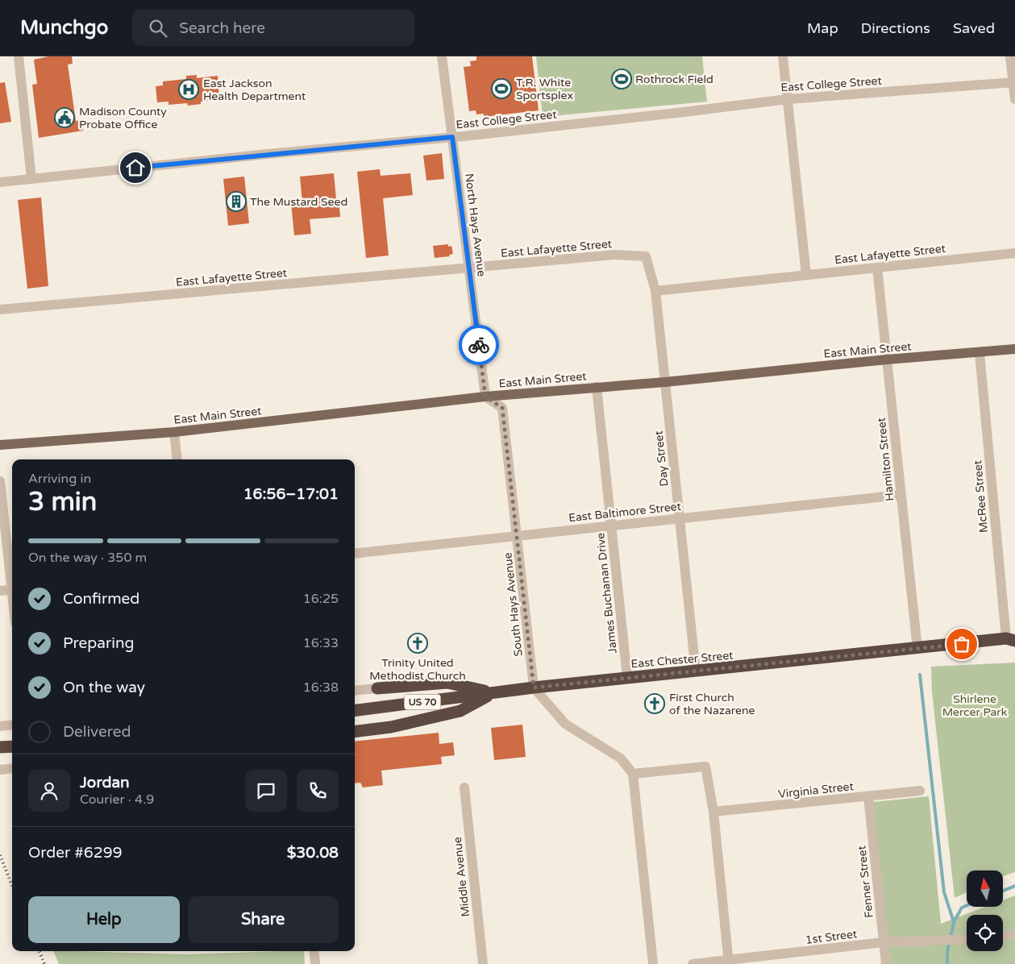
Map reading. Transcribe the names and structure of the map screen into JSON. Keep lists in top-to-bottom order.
{
  "streets": {
    "highway": ["East Chester Street", "US 70"],
    "main road": ["East Main Street"],
    "street": [
      "East College Street",
      "North Hays Avenue",
      "East Lafayette Street",
      "Day Street",
      "Hamilton Street",
      "McRee Street",
      "East Baltimore Street",
      "James Buchanan Drive",
      "South Hays Avenue",
      "Virginia Street",
      "Middle Avenue",
      "Fenner Street",
      "1st Street"
    ]
  },
  "crossings": [
    ["East College Street", "North Hays Avenue"],
    ["North Hays Avenue", "East Lafayette Street"],
    ["North Hays Avenue", "East Main Street"],
    ["North Hays Avenue", "South Hays Avenue"],
    ["East Lafayette Street", "Day Street"],
    ["East Lafayette Street", "Hamilton Street"],
    ["East Main Street", "Day Street"],
    ["East Main Street", "Hamilton Street"],
    ["East Main Street", "McRee Street"],
    ["East Main Street", "James Buchanan Drive"],
    ["East Main Street", "South Hays Avenue"],
    ["Day Street", "East Baltimore Street"],
    ["Day Street", "East Chester Street"],
    ["Hamilton Street", "East Baltimore Street"],
    ["Hamilton Street", "East Chester Street"],
    ["McRee Street", "East Chester Street"],
    ["East Baltimore Street", "James Buchanan Drive"],
    ["East Baltimore Street", "South Hays Avenue"],
    ["James Buchanan Drive", "East Chester Street"],
    ["South Hays Avenue", "East Chester Street"],
    ["Virginia Street", "Fenner Street"],
    ["Fenner Street", "1st Street"]
  ],
  "parks": ["Shirlene Mercer Park"],
  "places": {
    "sports": ["Rothrock Field", "T.R. White Sportsplex"],
    "hospital": ["East Jackson Health Department"],
    "public building": ["Madison County Probate Office"],
    "building": ["The Mustard Seed"],
    "church": ["Trinity United Methodist Church", "First Church of the Nazarene"]
  },
  "north": "top",
  "page": {
    "header": "Munchgo",
    "search": "Search here",
    "nav": ["Map", "Directions", "Saved"],
    "heading": ["3 min", "Arriving in", "16:56–17:01"],
    "panel": [
      "Jordan",
      "Courier · 4.9",
      "Order #6299",
      "$30.08"
    ],
    "bar": "On the way · 350 m",
    "list": [
      ["Confirmed", "16:25"],
      ["Preparing", "16:33"],
      ["On the way", "16:38"],
      "Delivered"
    ],
    "buttons": ["Help", "Share"]
  }
}
